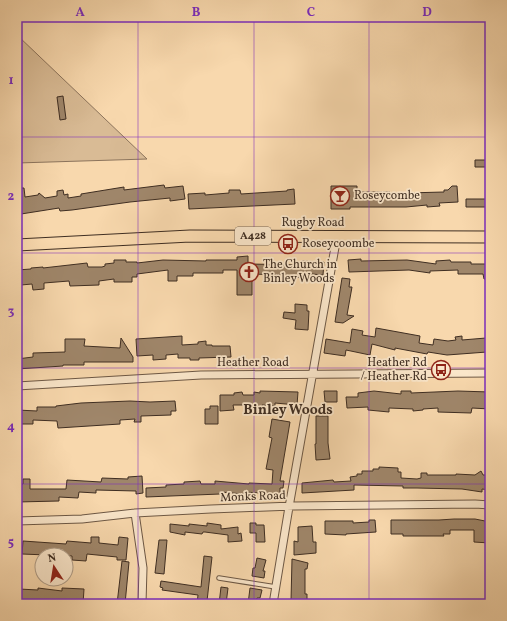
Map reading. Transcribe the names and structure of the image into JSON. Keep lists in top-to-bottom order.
{
  "streets": {
    "main road": ["Rugby Road", "A428"],
    "street": ["Heather Road", "Monks Road"]
  },
  "districts": ["Binley Woods"],
  "places": {
    "bar": ["Roseycombe"],
    "bus stop": ["Roseycoombe", "Heather Rd / Heather Rd"],
    "church": ["The Church in Binley Woods"]
  },
  "north": "top",
  "grid": {
    "columns": [
      "A",
      "B",
      "C",
      "D"
    ],
    "rows": [
      "1",
      "2",
      "3",
      "4",
      "5"
    ]
  }
}
